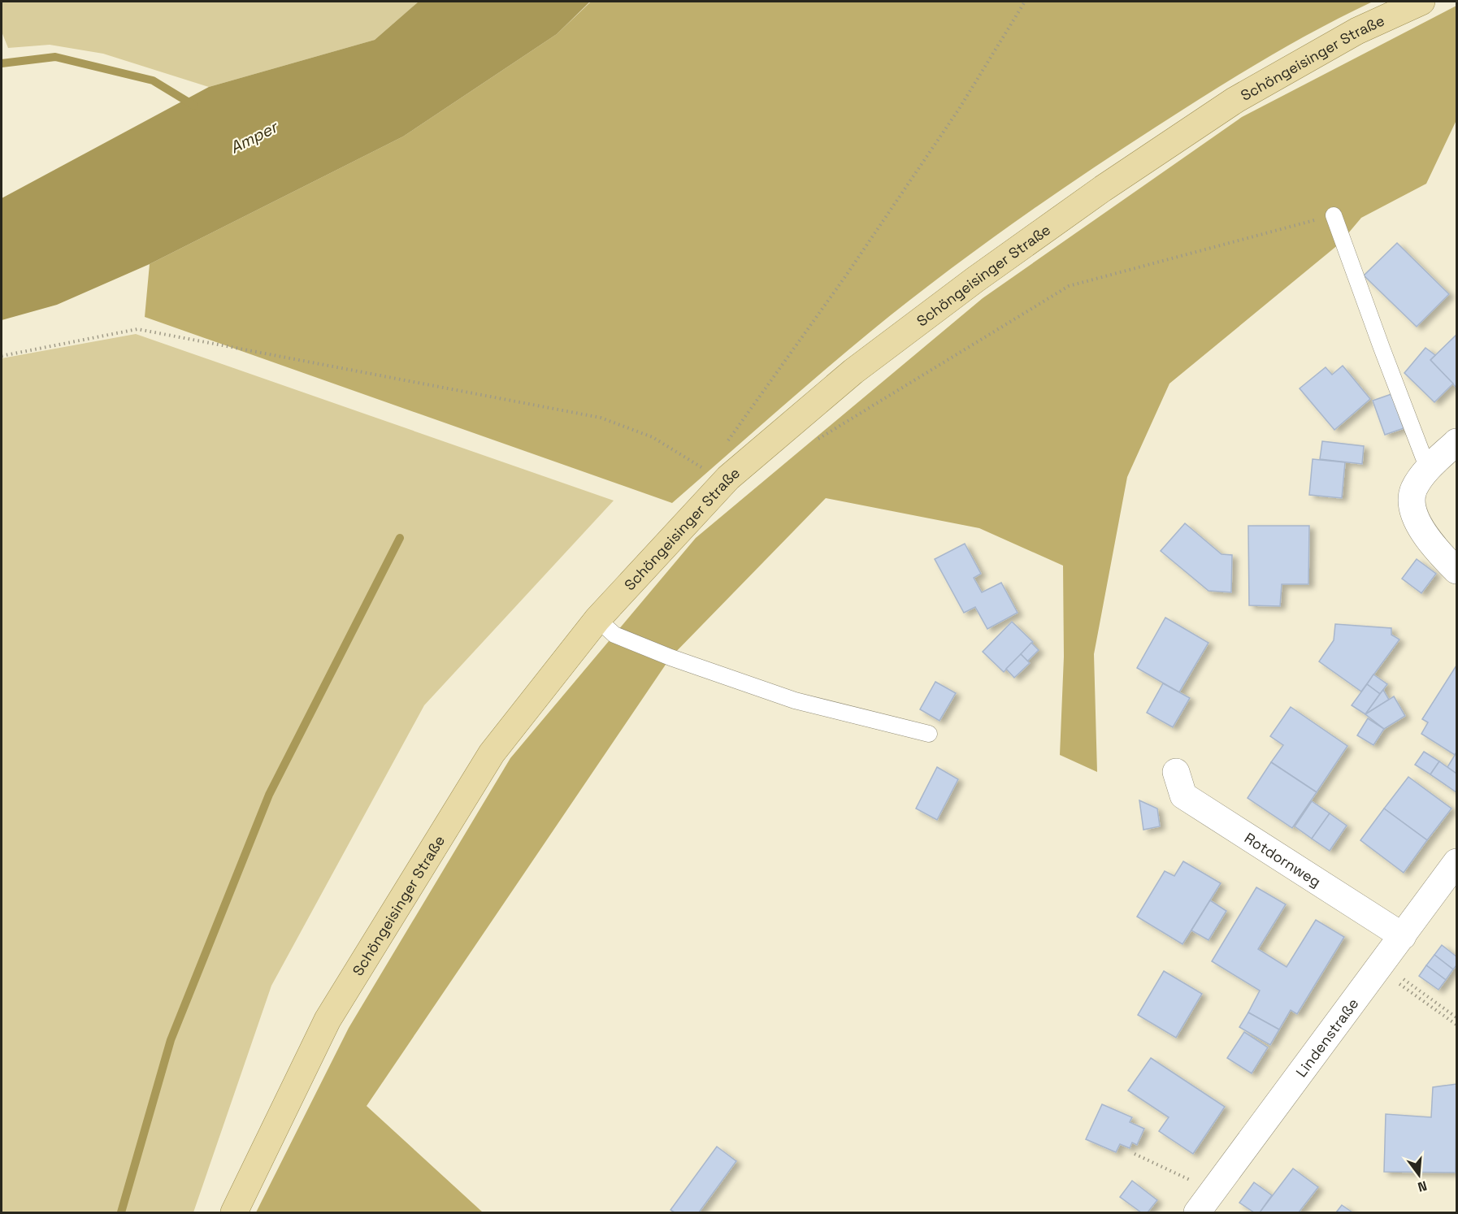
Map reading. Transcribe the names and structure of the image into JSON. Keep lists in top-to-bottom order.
{
  "streets": {
    "main road": ["Schöngeisinger Straße"],
    "street": ["Rotdornweg", "Lindenstraße"]
  },
  "crossings": [
    ["Rotdornweg", "Lindenstraße"]
  ],
  "water": ["Amper"],
  "north": "bottom"
}
